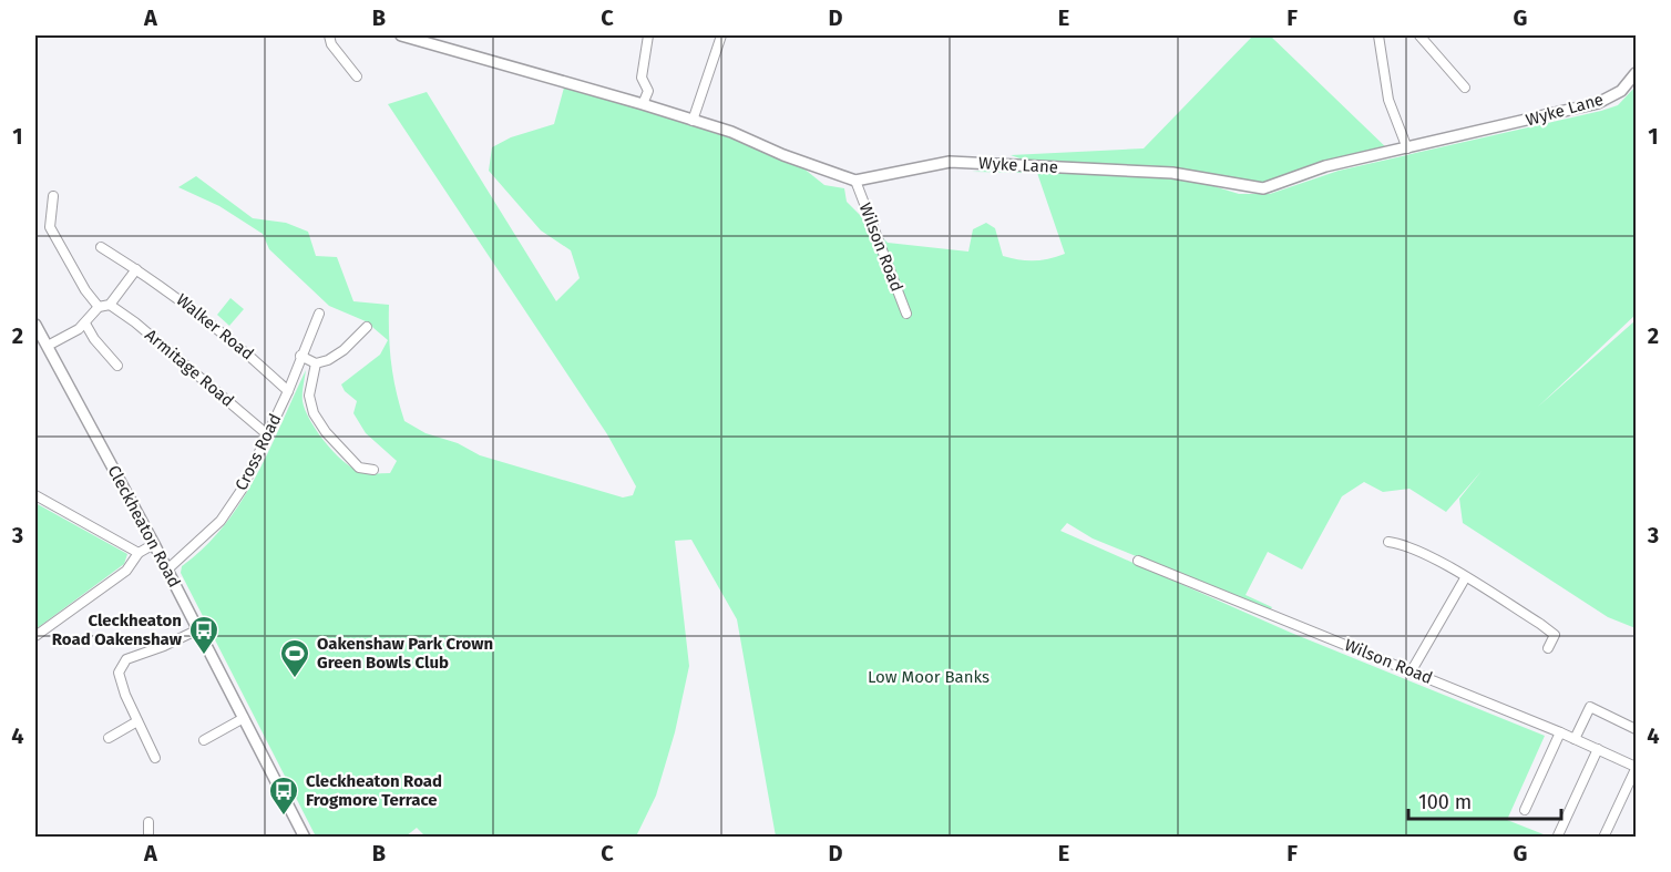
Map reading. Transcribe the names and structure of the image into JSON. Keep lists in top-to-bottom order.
{
  "streets": {
    "street": [
      "Wyke Lane",
      "Wilson Road",
      "Walker Road",
      "Armitage Road",
      "Cross Road",
      "Cleckheaton Road"
    ]
  },
  "crossings": [
    ["Wyke Lane", "Wilson Road"],
    ["Walker Road", "Cross Road"],
    ["Armitage Road", "Cross Road"],
    ["Cross Road", "Cleckheaton Road"]
  ],
  "parks": ["Low Moor Banks"],
  "places": {
    "bus stop": ["Cleckheaton Road Oakenshaw", "Cleckheaton Road Frogmore Terrace"],
    "sports": ["Oakenshaw Park Crown Green Bowls Club"]
  },
  "scale_bar": "100 m",
  "grid": {
    "columns": [
      "A",
      "B",
      "C",
      "D",
      "E",
      "F",
      "G"
    ],
    "rows": [
      "1",
      "2",
      "3",
      "4"
    ]
  }
}
